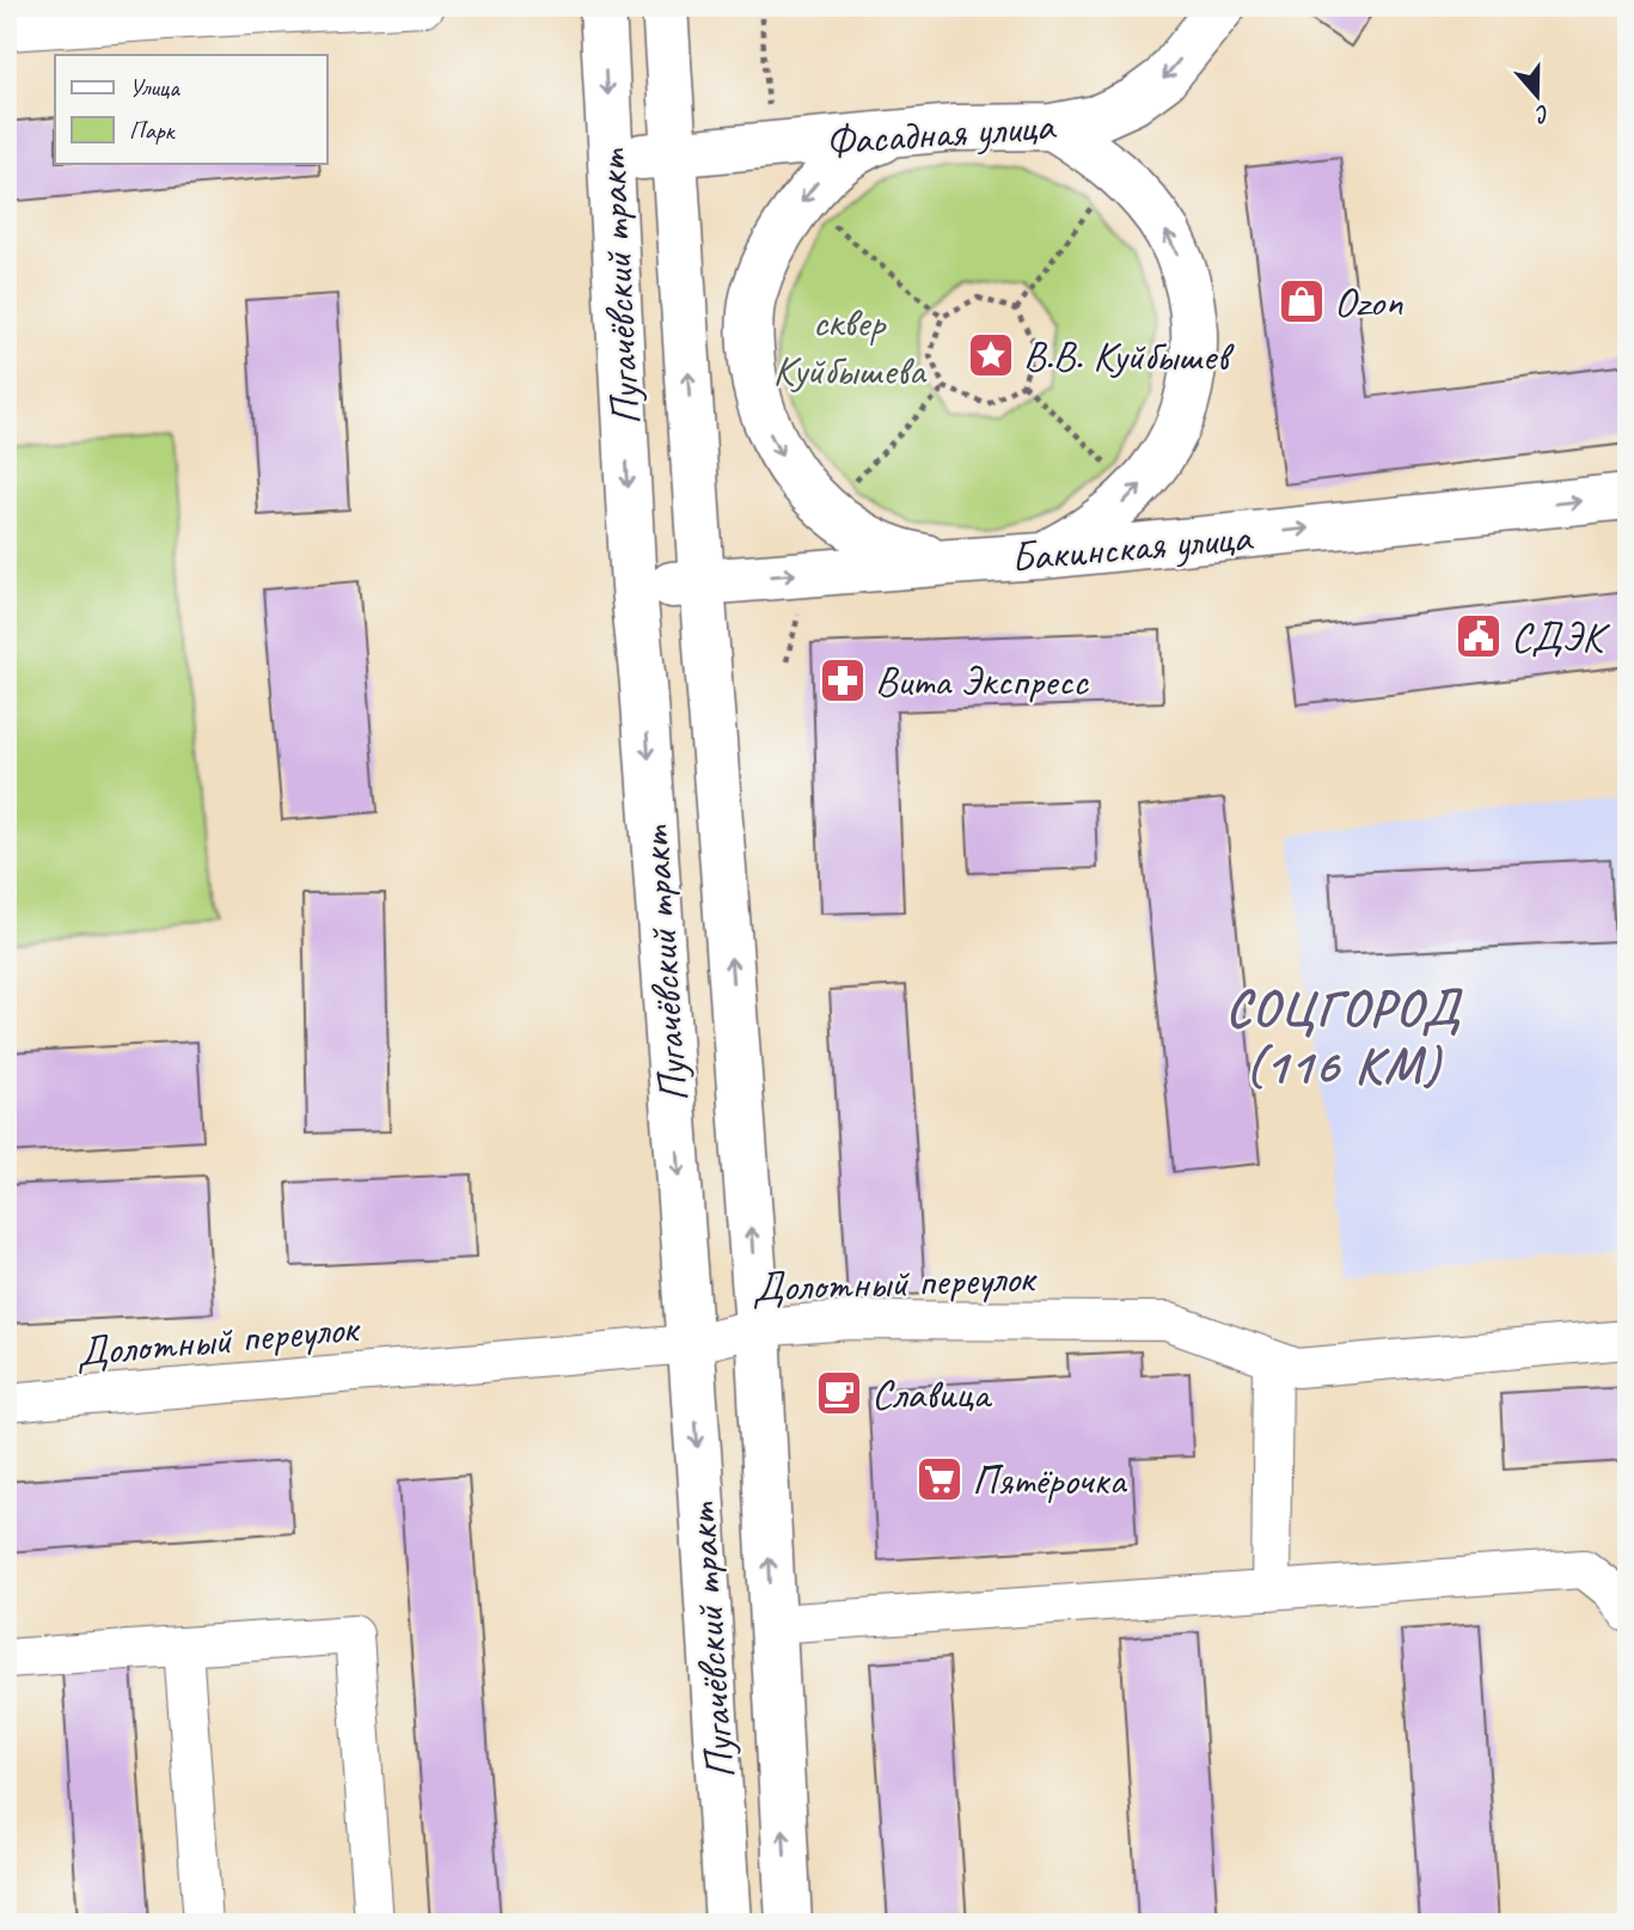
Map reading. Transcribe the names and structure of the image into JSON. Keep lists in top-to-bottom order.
{
  "streets": {
    "main road": ["Фасадная улица", "Пугачёвский тракт", "Бакинская улица"],
    "street": ["Долотный переулок"]
  },
  "crossings": [
    ["Фасадная улица", "Пугачёвский тракт"],
    ["Пугачёвский тракт", "Бакинская улица"],
    ["Пугачёвский тракт", "Долотный переулок"]
  ],
  "one_way": ["Бакинская улица"],
  "districts": ["СОЦГОРОД (116 КМ)"],
  "parks": ["сквер Куйбышева"],
  "places": {
    "shop": ["Ozon"],
    "place": ["В.В. Куйбышев"],
    "public building": ["СДЭК"],
    "pharmacy": ["Вита Экспресс"],
    "cafe": ["Славица"],
    "supermarket": ["Пятёрочка"]
  },
  "legend": ["Улица", "Парк"],
  "north": "bottom"
}
